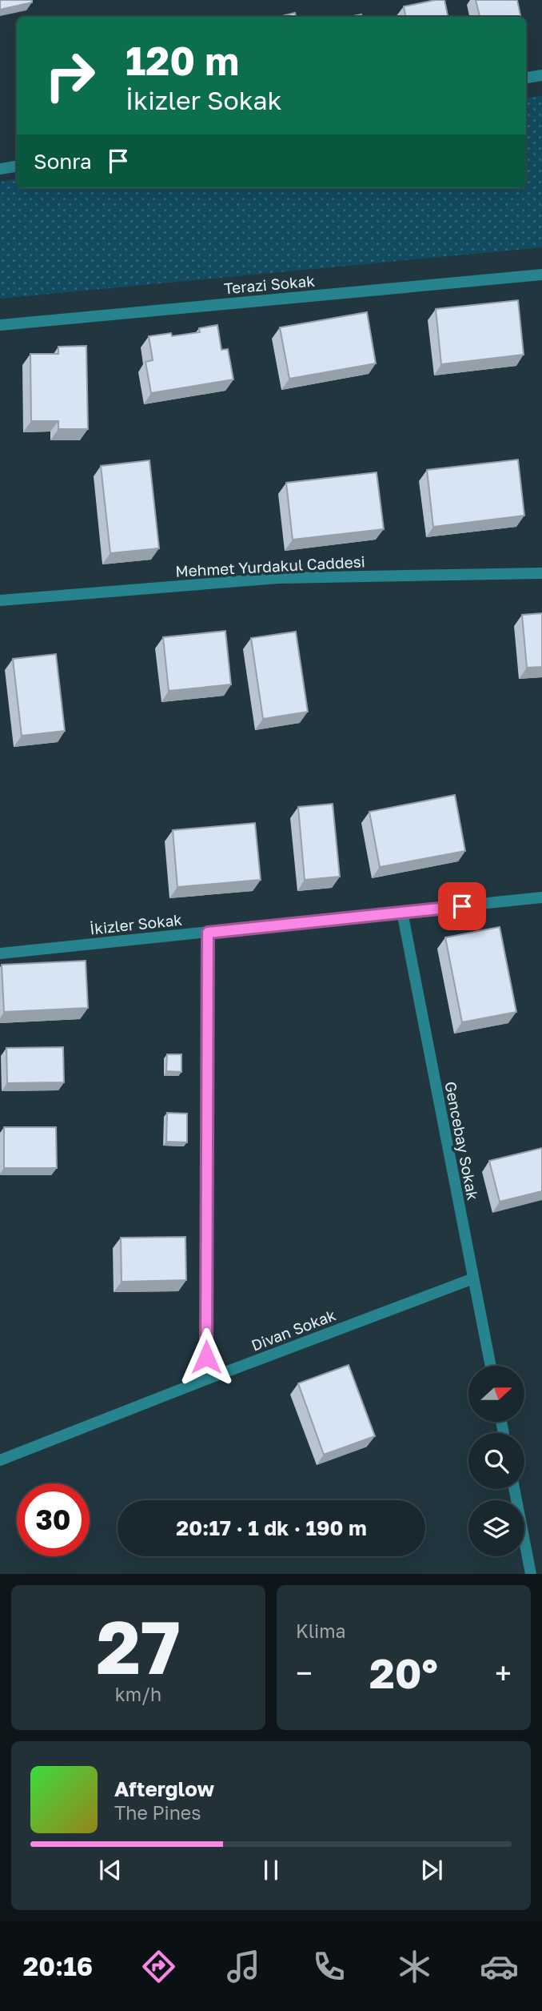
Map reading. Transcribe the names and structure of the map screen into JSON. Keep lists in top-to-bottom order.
{
  "streets": {
    "street": [
      "Terazi Sokak",
      "Mehmet Yurdakul Caddesi",
      "İkizler Sokak",
      "Gencebay Sokak",
      "Divan Sokak"
    ]
  },
  "crossings": [
    ["İkizler Sokak", "Gencebay Sokak"],
    ["Gencebay Sokak", "Divan Sokak"]
  ],
  "north": "right",
  "page": {
    "turn": ["120 m", "İkizler Sokak"],
    "then": "Sonra",
    "limit": "30",
    "trip": "20:17 · 1 dk · 190 m",
    "tile": [
      ["27", "km/h"],
      "Klima"
    ],
    "heat": ["−", "20°", "+"],
    "song": ["Afterglow", "The Pines"],
    "tabs": "20:16"
  }
}
